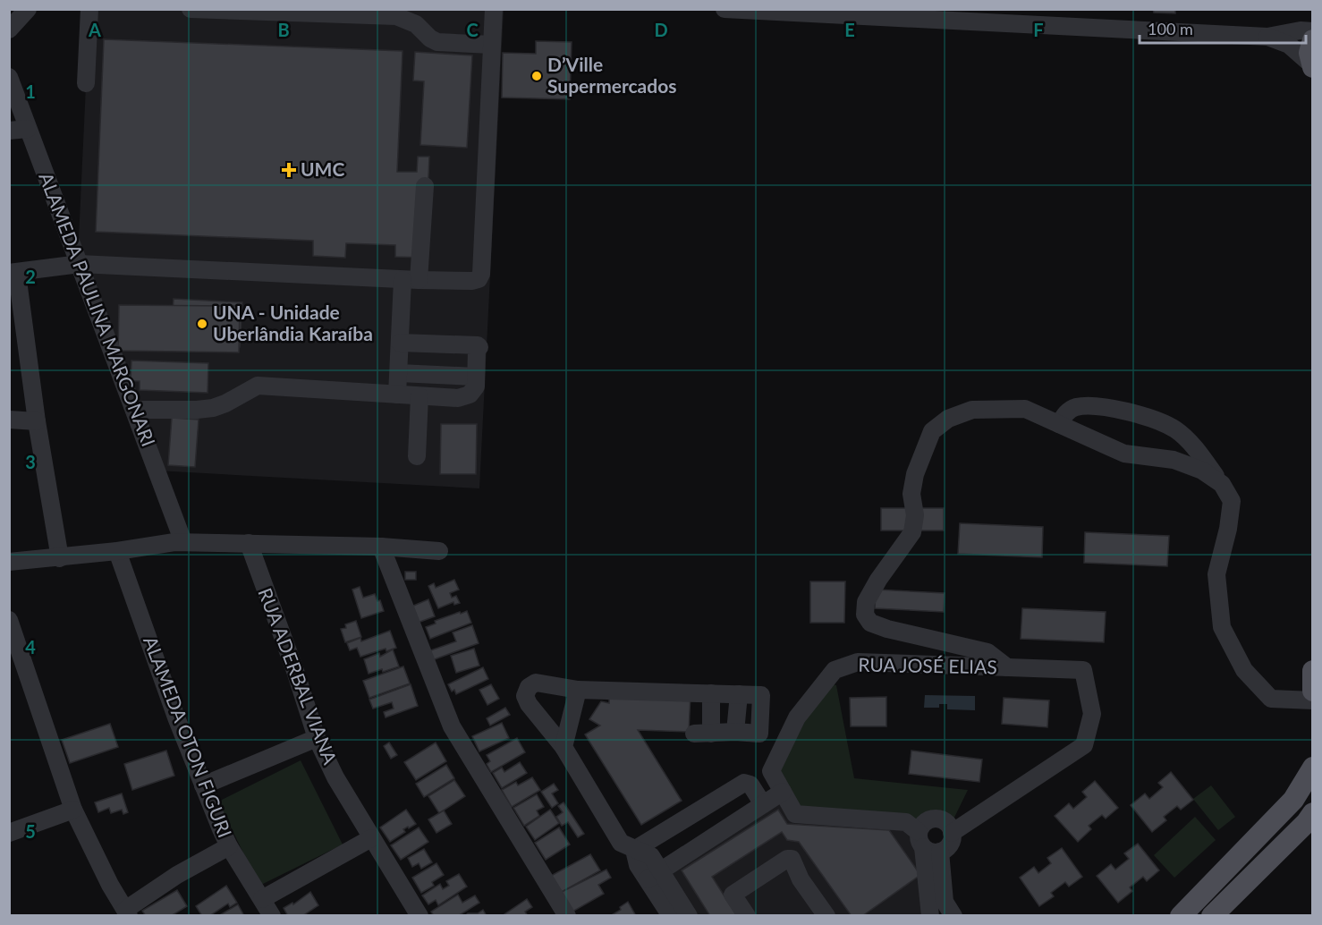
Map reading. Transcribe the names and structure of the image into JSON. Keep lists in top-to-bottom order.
{
  "streets": {
    "street": [
      "ALAMEDA PAULINA MARGONARI",
      "RUA JOSÉ ELIAS",
      "RUA ADERBAL VIANA",
      "ALAMEDA OTON FIGURI"
    ]
  },
  "places": {
    "other": ["D’Ville Supermercados", "UNA - Unidade Uberlândia Karaíba"],
    "health": ["UMC"]
  },
  "scale_bar": "100 m",
  "grid": {
    "columns": [
      "A",
      "B",
      "C",
      "D",
      "E",
      "F"
    ],
    "rows": [
      "1",
      "2",
      "3",
      "4",
      "5"
    ]
  }
}
